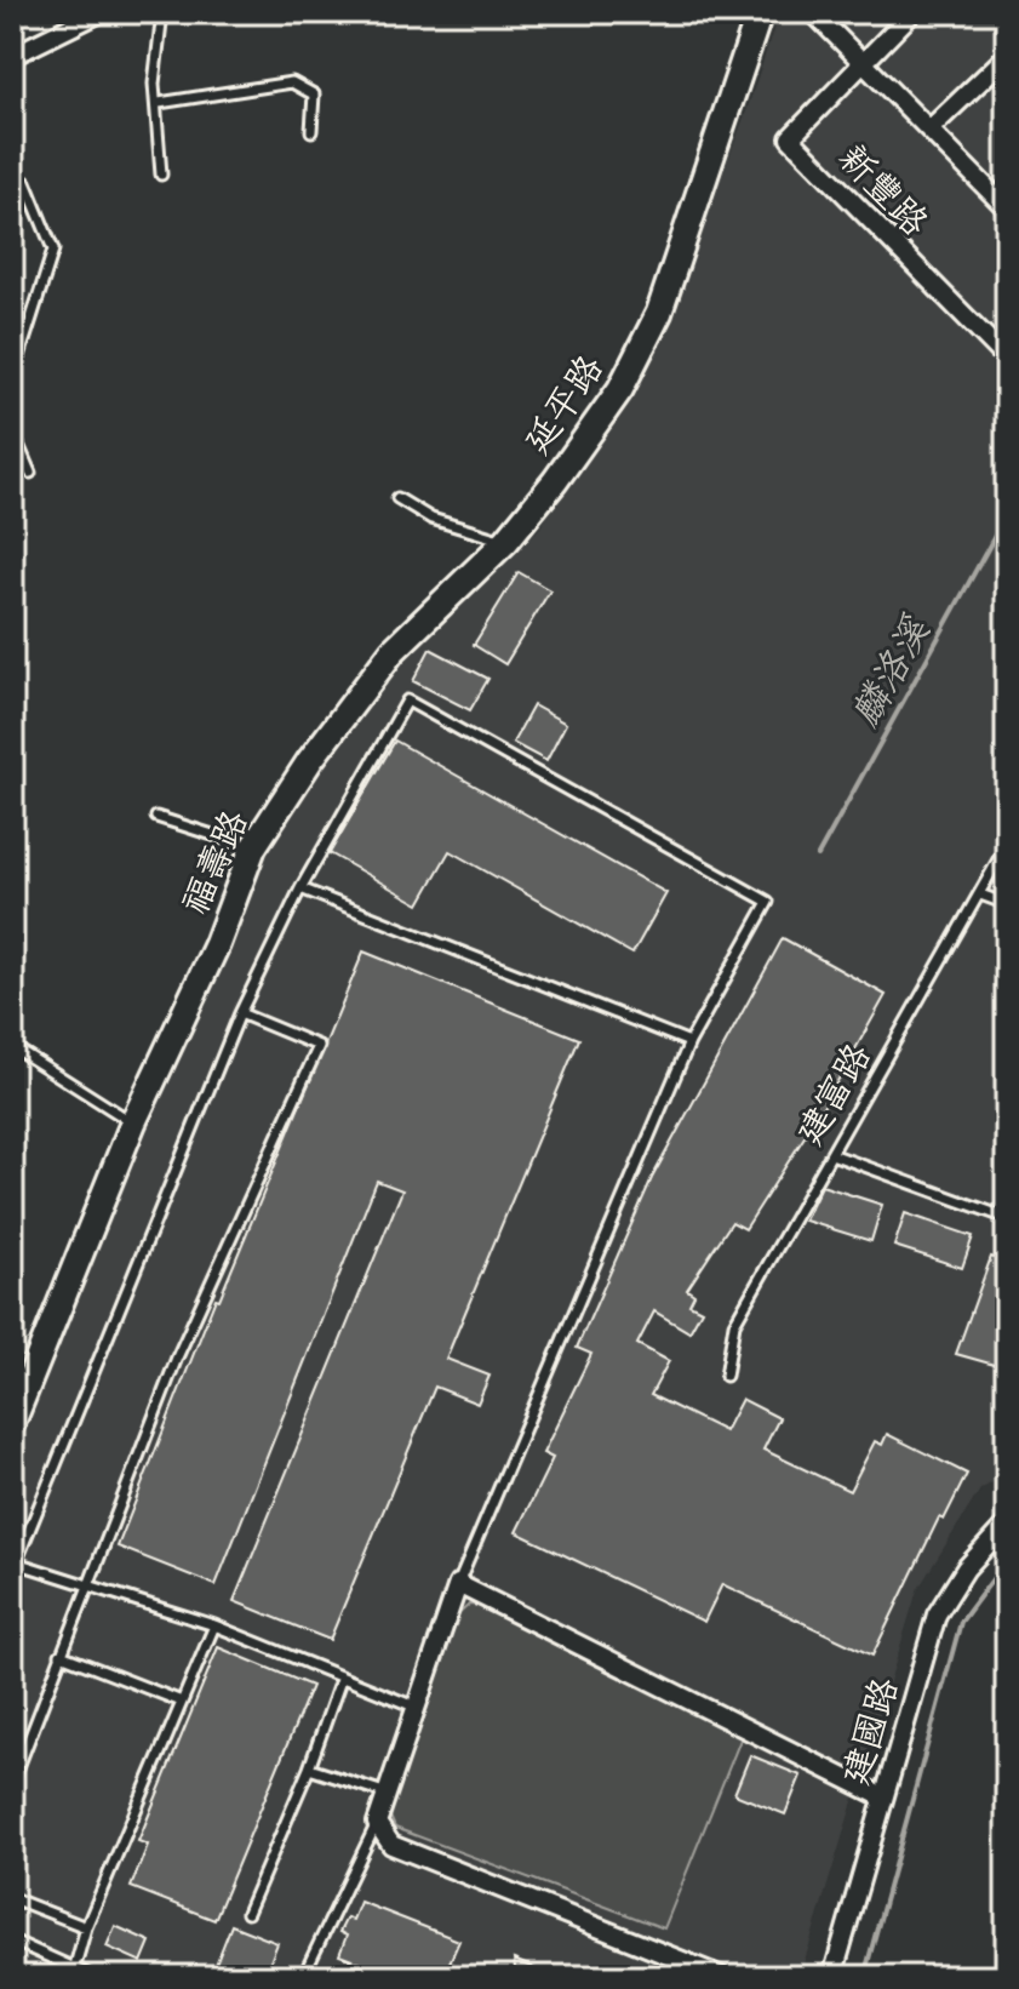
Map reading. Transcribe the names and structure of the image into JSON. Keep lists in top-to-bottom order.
{
  "streets": {
    "street": [
      "新豐路",
      "延平路",
      "福壽路",
      "建國路"
    ],
    "lane": ["建富路"]
  },
  "crossings": [
    ["延平路", "福壽路"]
  ],
  "water": ["麟洛溪"]
}
